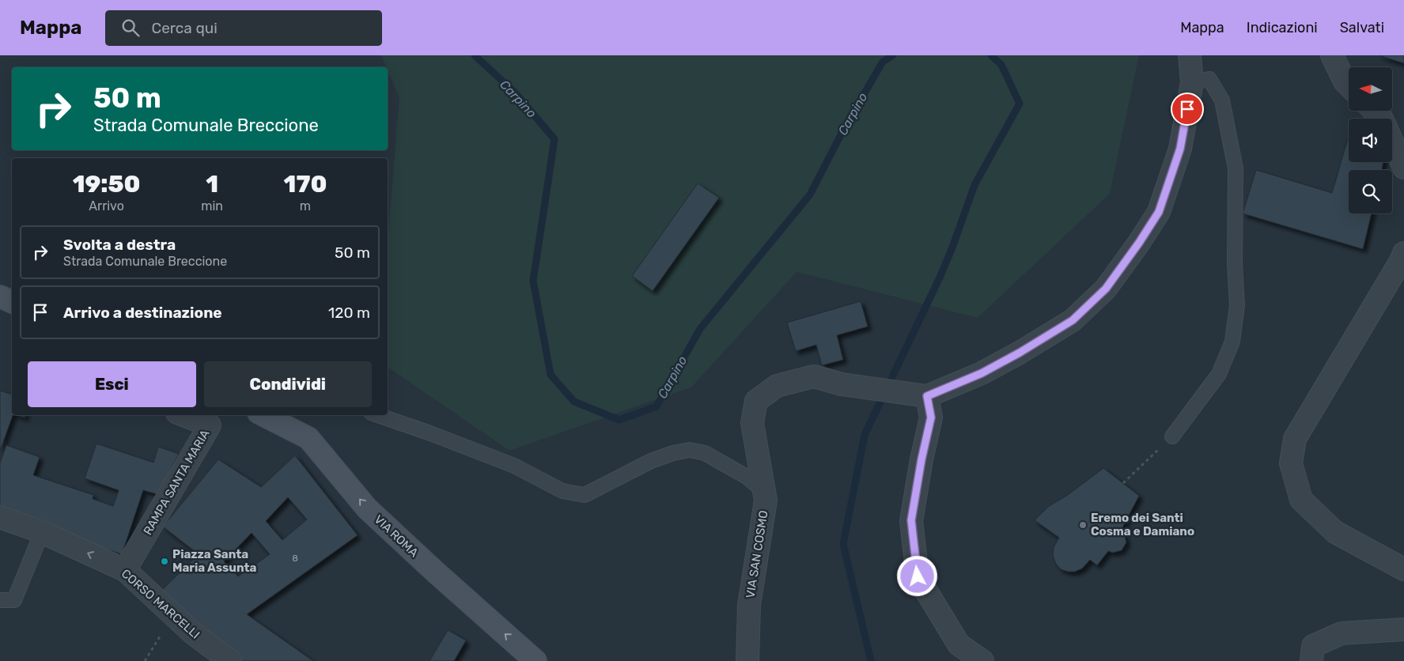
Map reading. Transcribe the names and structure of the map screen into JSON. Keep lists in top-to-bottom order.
{
  "streets": {
    "main road": ["VIA ROMA"],
    "street": ["RAMPA SANTA MARIA", "VIA SAN COSMO", "CORSO MARCELLI"]
  },
  "crossings": [
    ["RAMPA SANTA MARIA", "CORSO MARCELLI"]
  ],
  "one_way": ["VIA ROMA"],
  "water": ["Carpino"],
  "places": ["Eremo dei Santi Cosma e Damiano", "Piazza Santa Maria Assunta"],
  "house_numbers": ["8"],
  "north": "left",
  "page": {
    "header": "Mappa",
    "search": "Cerca qui",
    "nav": ["Mappa", "Indicazioni", "Salvati"],
    "turn": ["50 m", "Strada Comunale Breccione"],
    "eta": [
      "19:50",
      "Arrivo",
      "1",
      "min",
      "170",
      "m"
    ],
    "list": [
      {
        "name": "Svolta a destra",
        "note": "Strada Comunale Breccione",
        "value": "50 m"
      },
      {
        "name": "Arrivo a destinazione",
        "value": "120 m"
      }
    ],
    "buttons": ["Esci", "Condividi"]
  }
}
